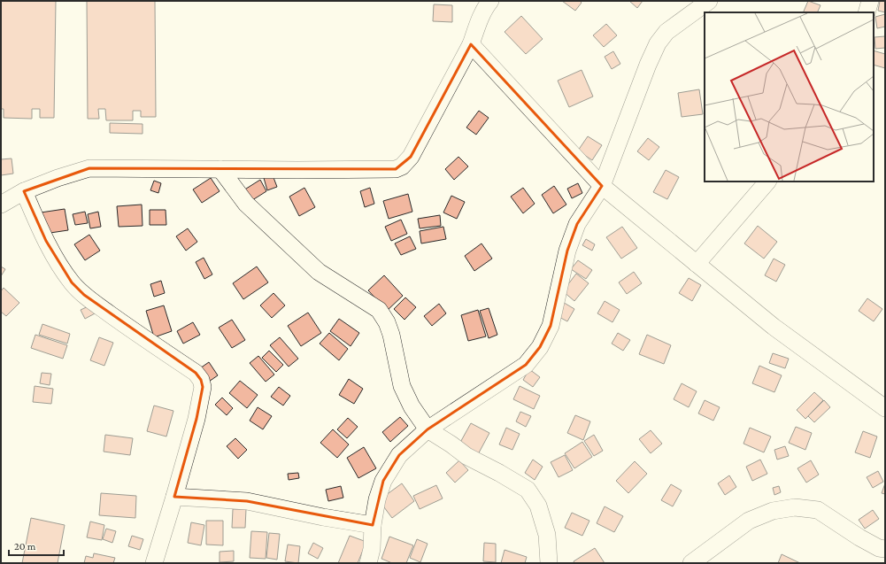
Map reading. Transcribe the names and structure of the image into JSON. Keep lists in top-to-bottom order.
{
  "scale_bar": "20 m"
}
